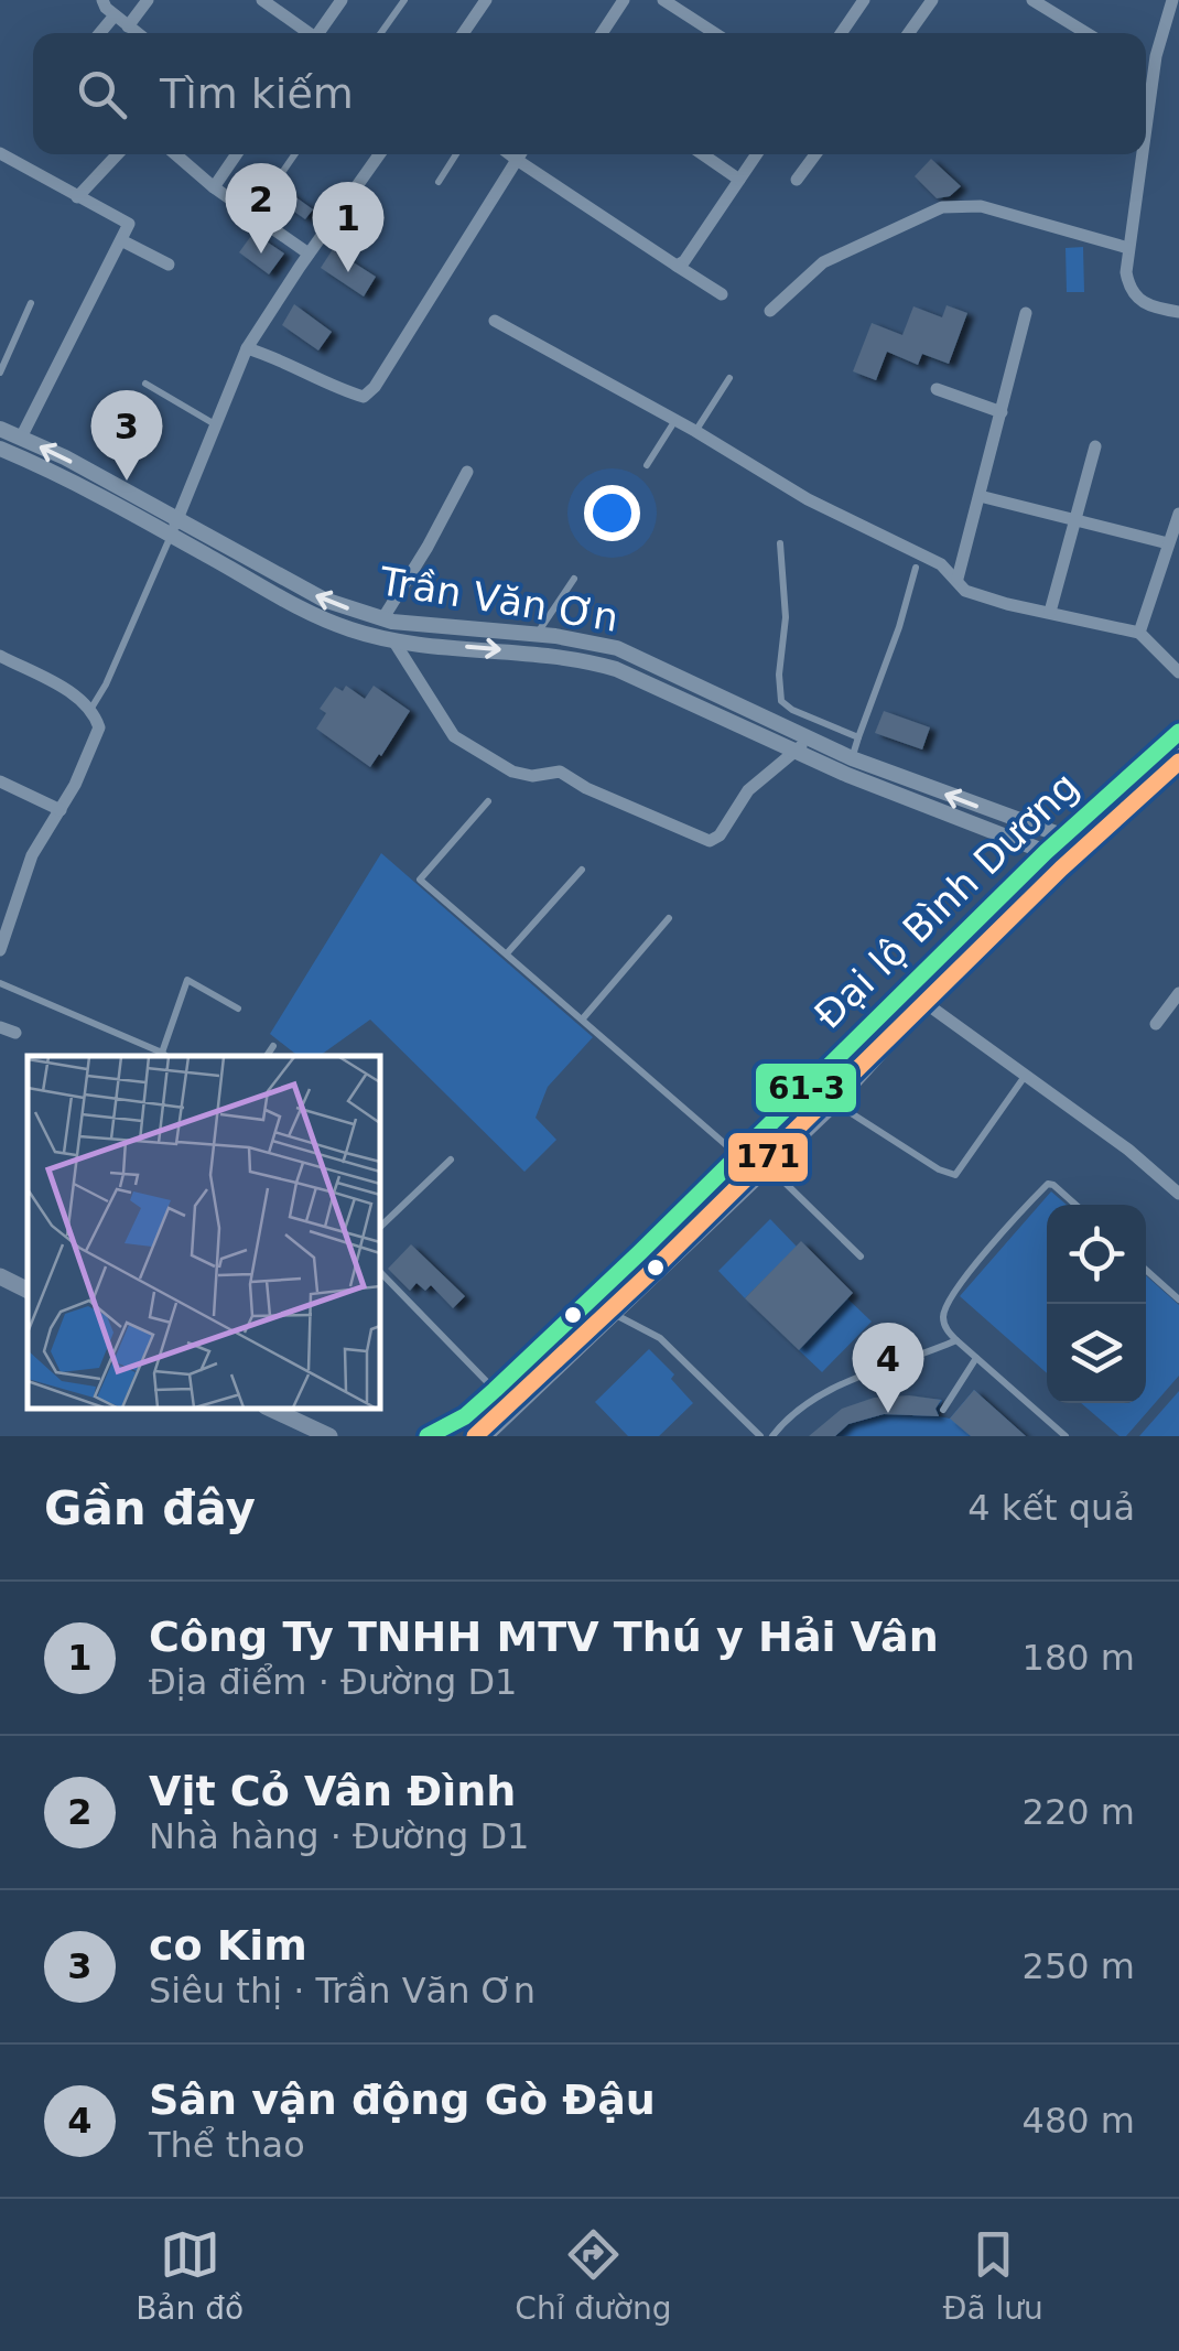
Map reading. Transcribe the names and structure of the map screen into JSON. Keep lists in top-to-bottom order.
{
  "streets": {
    "highway": ["Đại lộ Bình Dương"],
    "street": ["Trần Văn Ơn"]
  },
  "crossings": [
    ["Trần Văn Ơn", "Đại lộ Bình Dương"]
  ],
  "lines": ["transit line 61-3", "transit line 171"],
  "page": {
    "search": "Tìm kiếm",
    "pins": [
      "2",
      "1",
      "3",
      "4"
    ],
    "heading": ["Gần đây", "4 kết quả"],
    "list": [
      {
        "mark": "1",
        "name": "Công Ty TNHH MTV Thú y Hải Vân",
        "note": "Địa điểm · Đường D1",
        "value": "180 m"
      },
      {
        "mark": "2",
        "name": "Vịt Cỏ Vân Đình",
        "note": "Nhà hàng · Đường D1",
        "value": "220 m"
      },
      {
        "mark": "3",
        "name": "co Kim",
        "note": "Siêu thị · Trần Văn Ơn",
        "value": "250 m"
      },
      {
        "mark": "4",
        "name": "Sân vận động Gò Đậu",
        "note": "Thể thao",
        "value": "480 m"
      }
    ],
    "nav": ["Bản đồ", "Chỉ đường", "Đã lưu"]
  }
}
